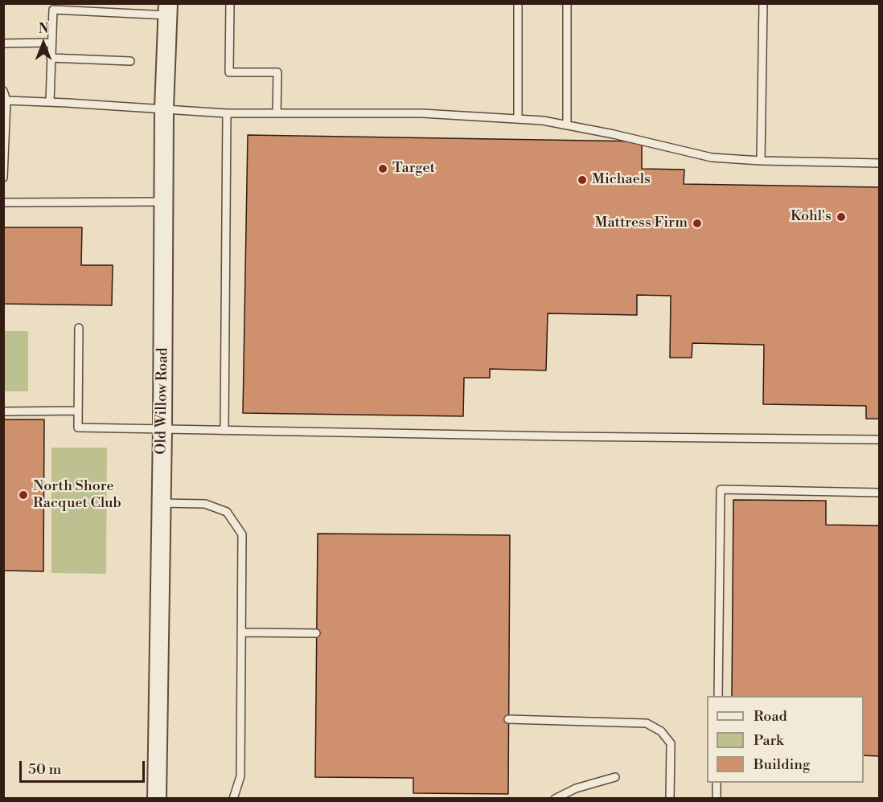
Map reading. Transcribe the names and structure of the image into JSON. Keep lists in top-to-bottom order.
{
  "streets": {
    "street": ["Old Willow Road"]
  },
  "places": [
    "Target",
    "Michaels",
    "Kohl's",
    "Mattress Firm",
    "North Shore Racquet Club"
  ],
  "legend": ["Road", "Park", "Building"],
  "scale_bar": "50 m",
  "north": "top"
}
